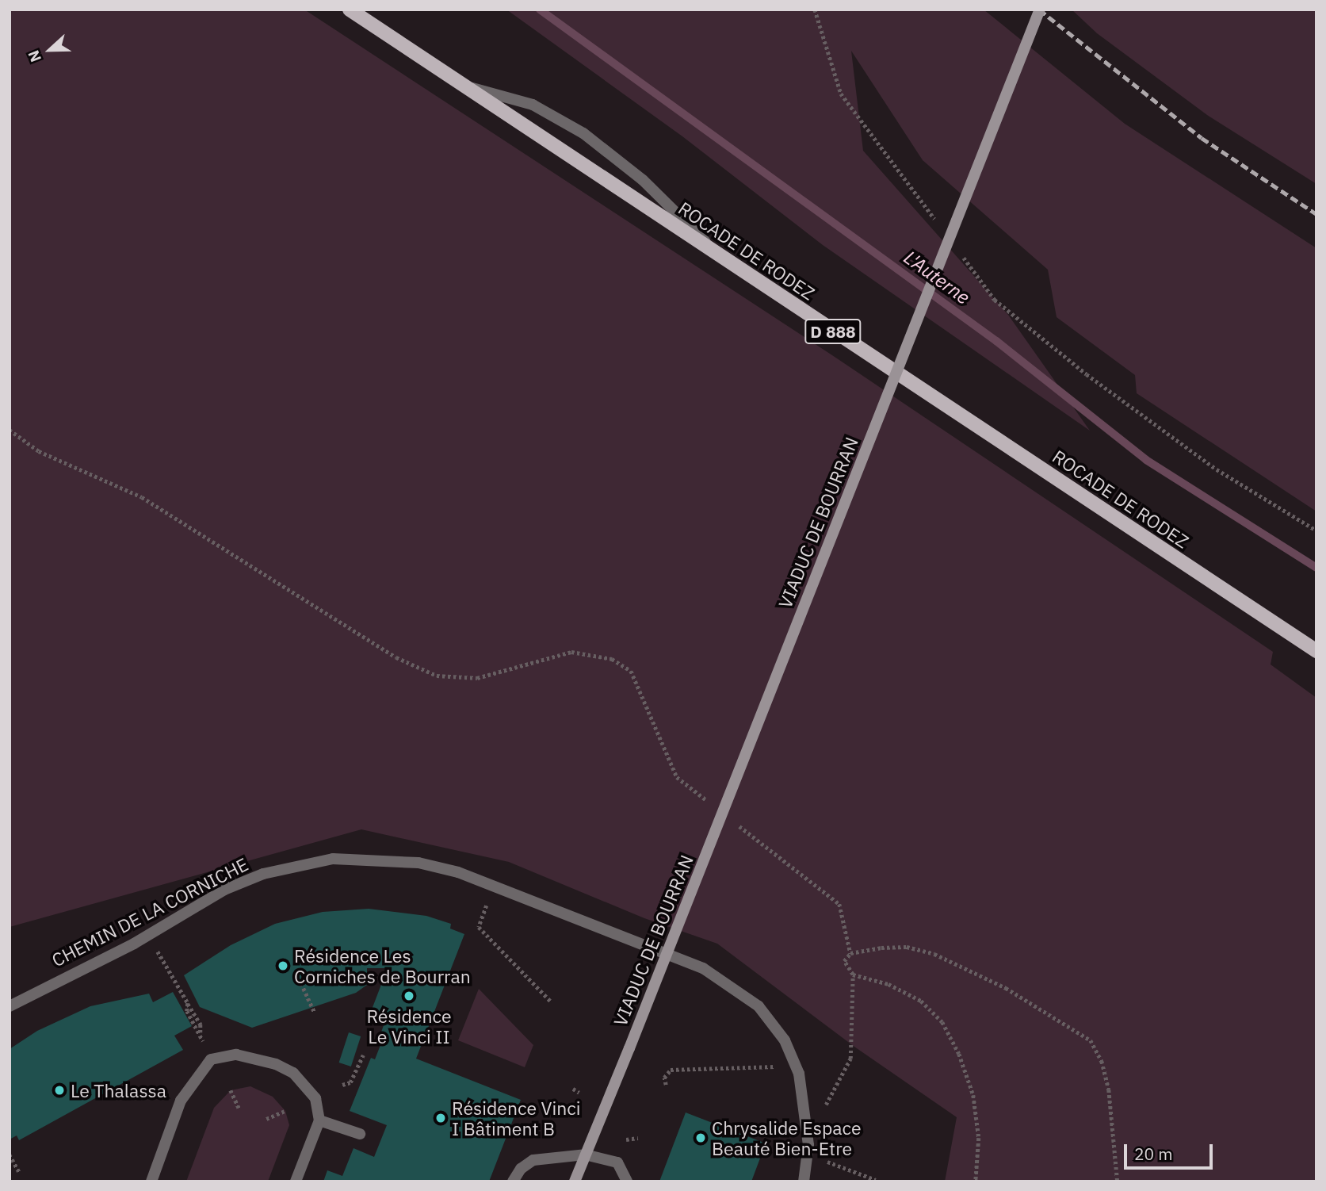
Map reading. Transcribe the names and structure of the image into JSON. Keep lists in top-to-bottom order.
{
  "streets": {
    "main road": ["ROCADE DE RODEZ", "D 888", "VIADUC DE BOURRAN"],
    "street": ["CHEMIN DE LA CORNICHE"]
  },
  "water": ["L'Auterne"],
  "places": [
    "Résidence Les Corniches de Bourran",
    "Résidence Le Vinci II",
    "Le Thalassa",
    "Résidence Vinci I Bâtiment B",
    "Chrysalide Espace Beauté Bien-Etre"
  ],
  "scale_bar": "20 m",
  "north": "left"
}
